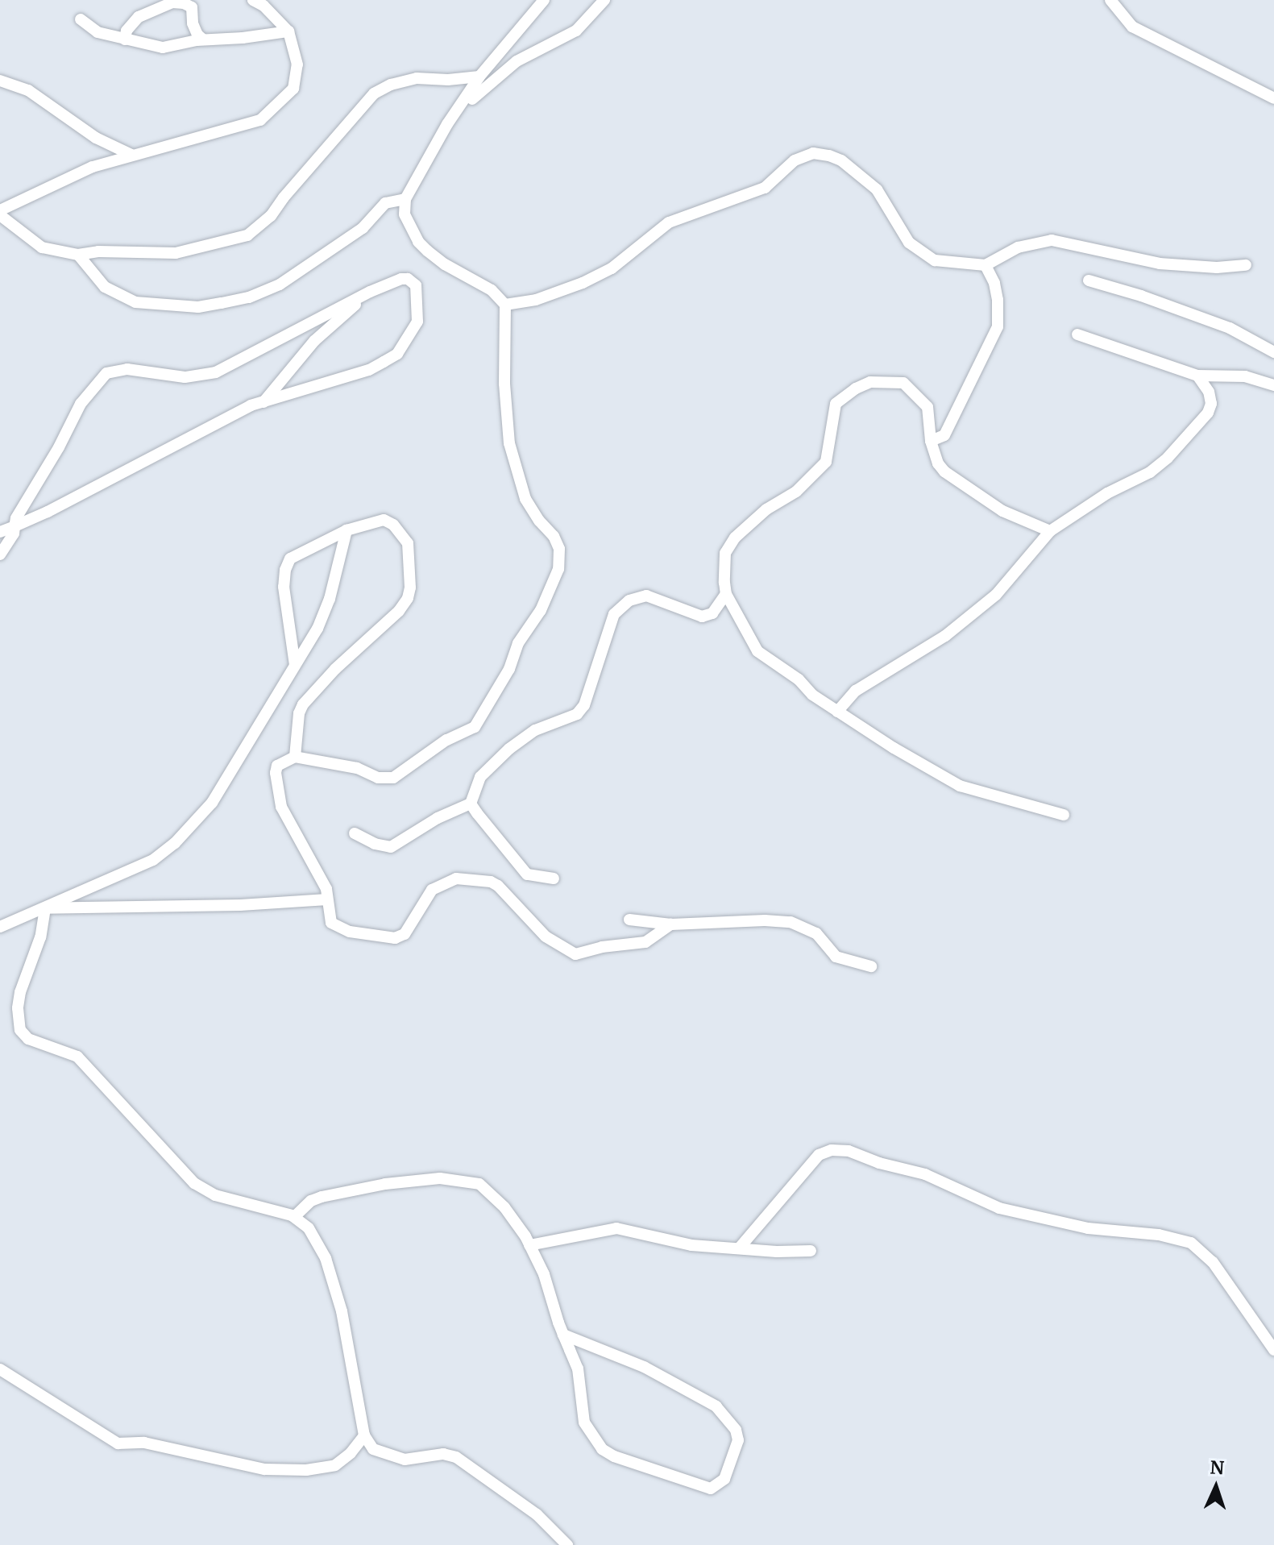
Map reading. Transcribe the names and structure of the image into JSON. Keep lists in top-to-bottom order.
{
  "north": "top"
}
